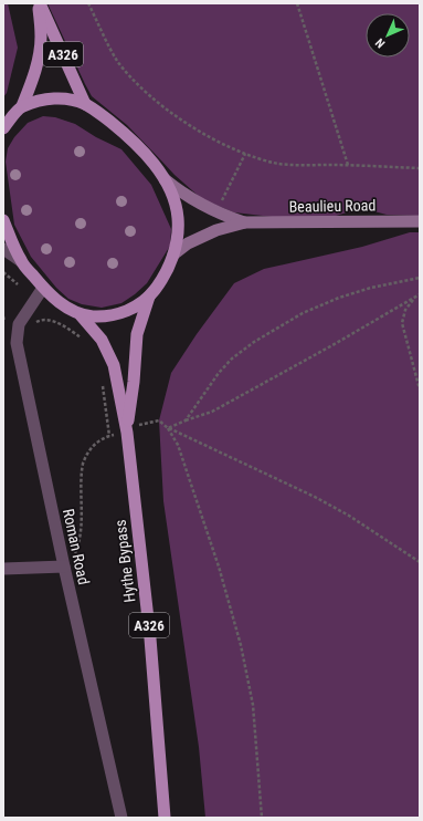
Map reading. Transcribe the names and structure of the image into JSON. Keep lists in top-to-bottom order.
{
  "streets": {
    "main road": ["A326", "Beaulieu Road", "Hythe Bypass"],
    "street": ["Roman Road"]
  },
  "north": "bottom left"
}
